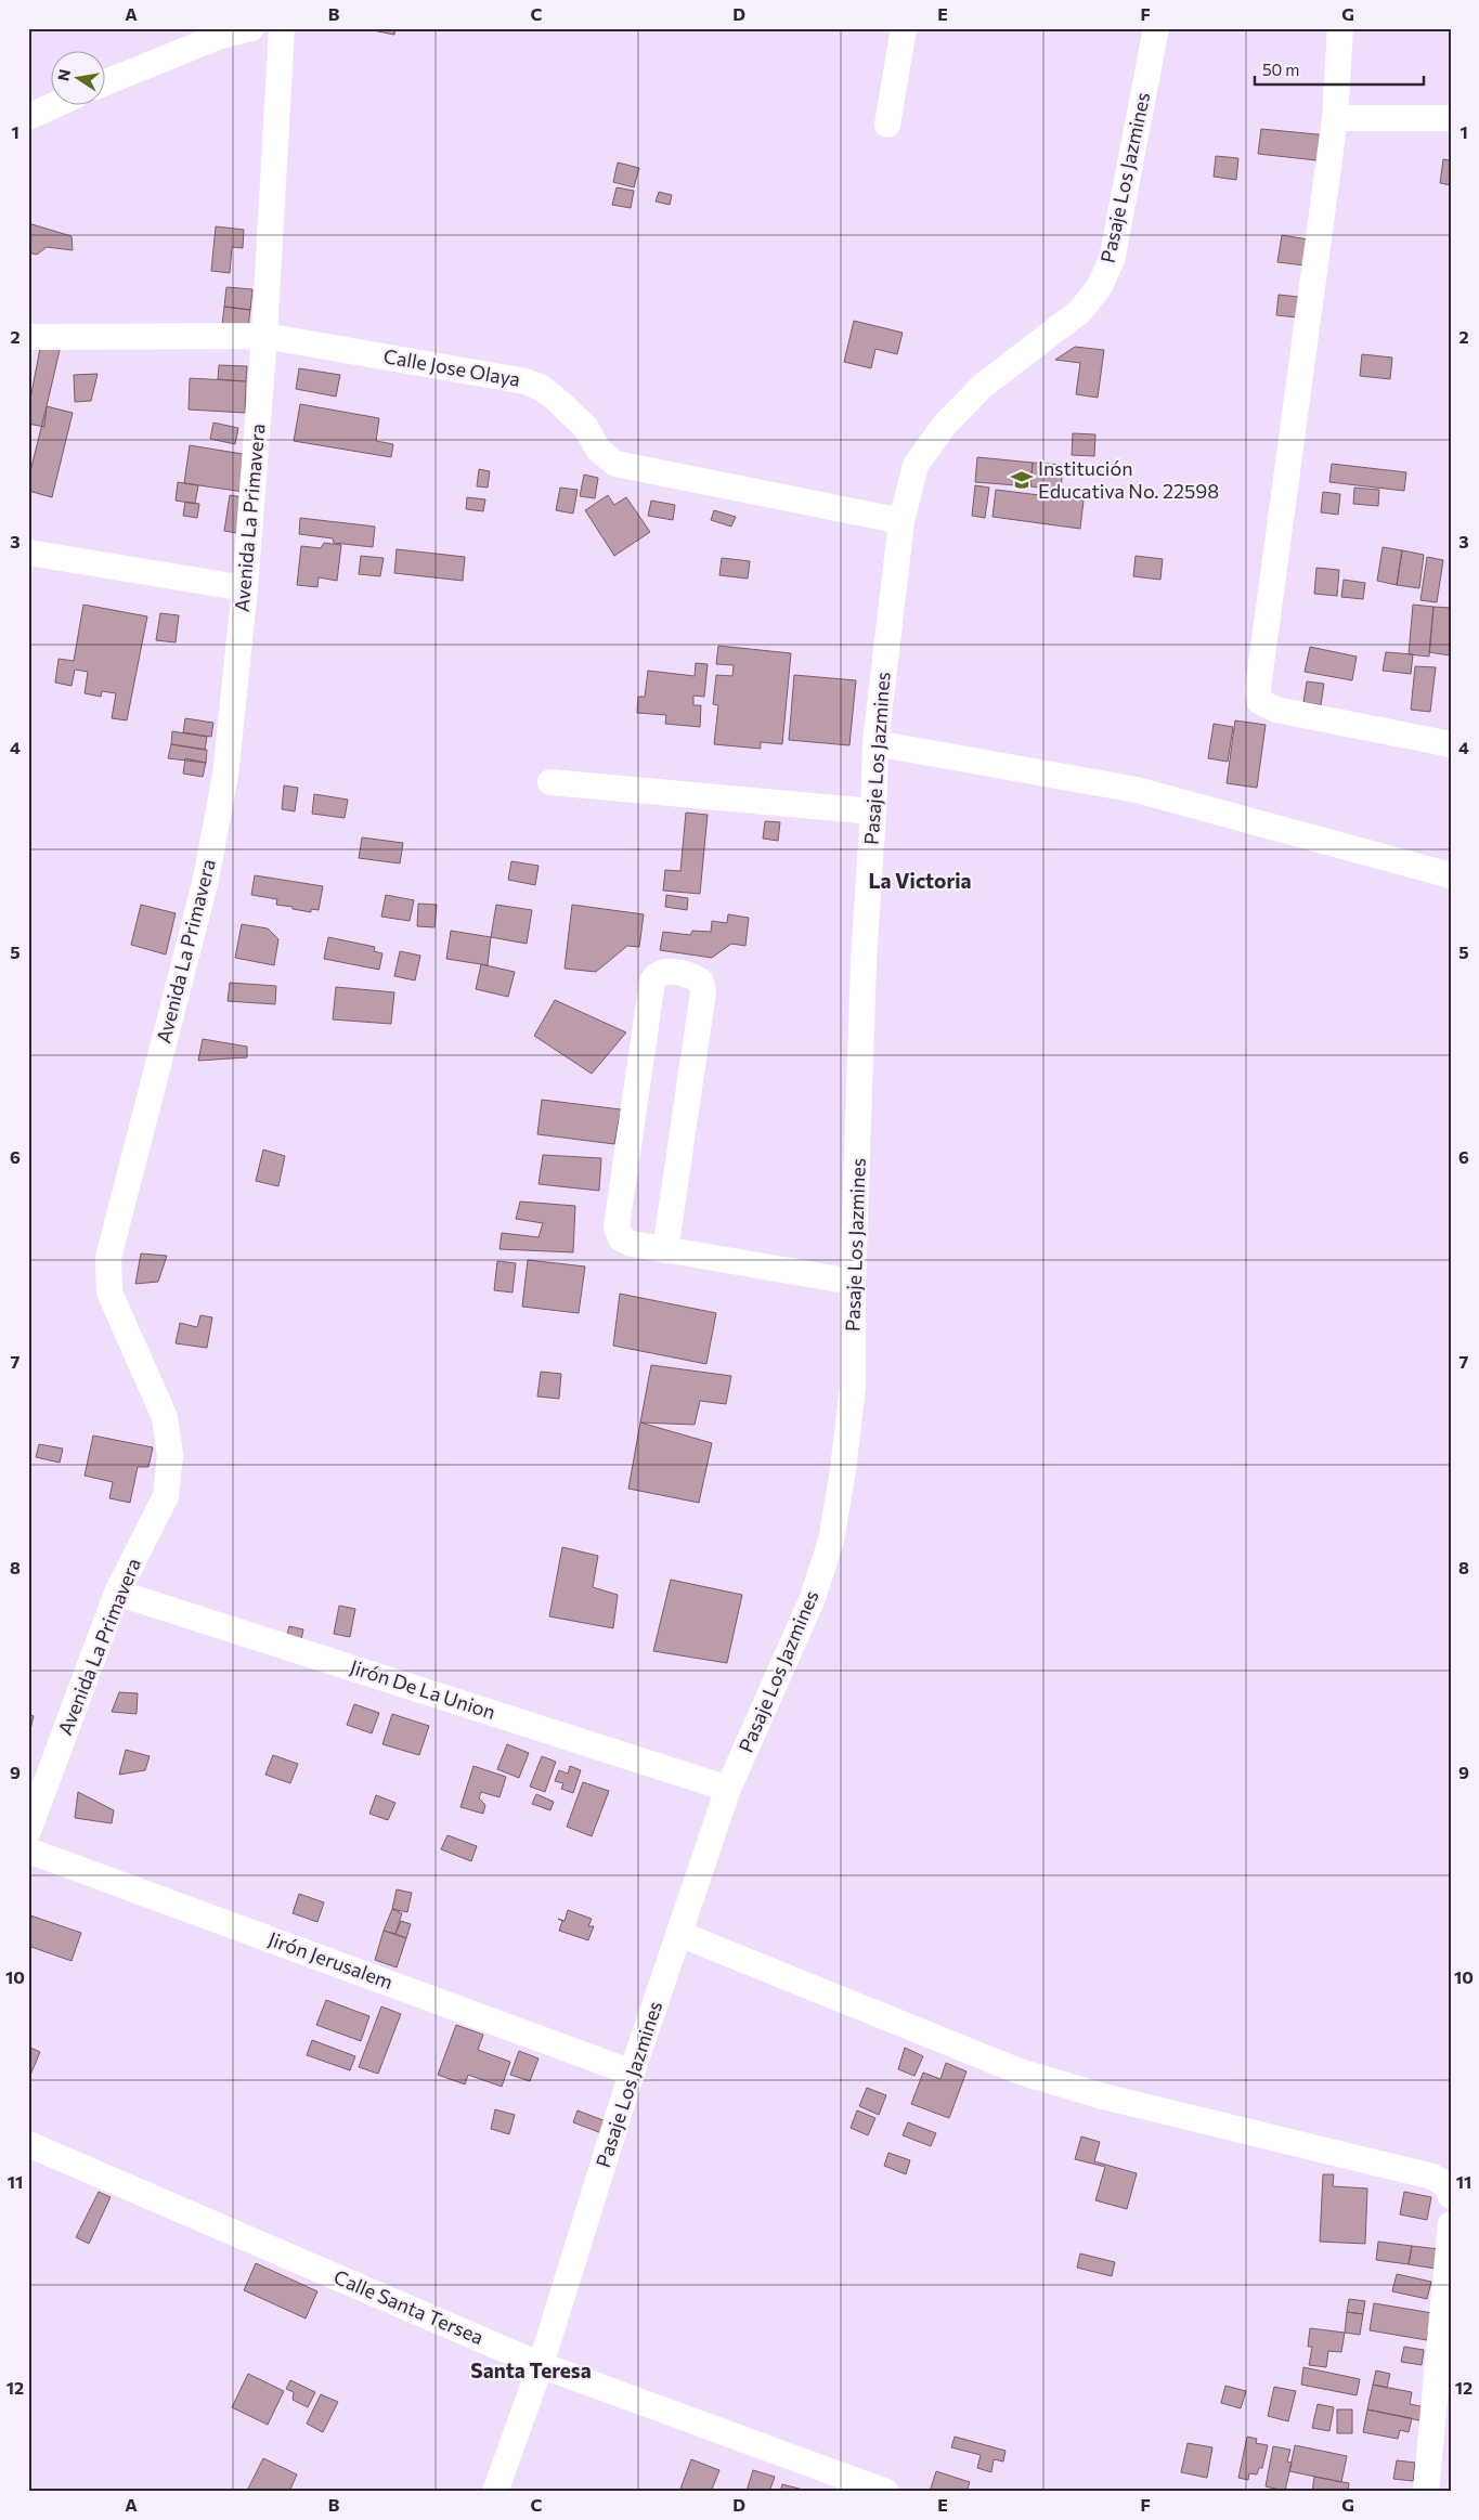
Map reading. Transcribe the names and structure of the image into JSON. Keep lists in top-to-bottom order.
{
  "streets": {
    "street": [
      "Pasaje Los Jazmines",
      "Calle Jose Olaya",
      "Avenida La Primavera",
      "Jirón De La Union",
      "Jirón Jerusalem",
      "Calle Santa Tersea"
    ]
  },
  "crossings": [
    ["Pasaje Los Jazmines", "Calle Jose Olaya"],
    ["Pasaje Los Jazmines", "Jirón De La Union"],
    ["Pasaje Los Jazmines", "Jirón Jerusalem"],
    ["Pasaje Los Jazmines", "Calle Santa Tersea"],
    ["Calle Jose Olaya", "Avenida La Primavera"],
    ["Avenida La Primavera", "Jirón De La Union"]
  ],
  "districts": ["La Victoria", "Santa Teresa"],
  "places": {
    "school or university": ["Institución Educativa No. 22598"]
  },
  "scale_bar": "50 m",
  "north": "left",
  "grid": {
    "columns": [
      "A",
      "B",
      "C",
      "D",
      "E",
      "F",
      "G"
    ],
    "rows": [
      "1",
      "2",
      "3",
      "4",
      "5",
      "6",
      "7",
      "8",
      "9",
      "10",
      "11",
      "12"
    ]
  }
}
